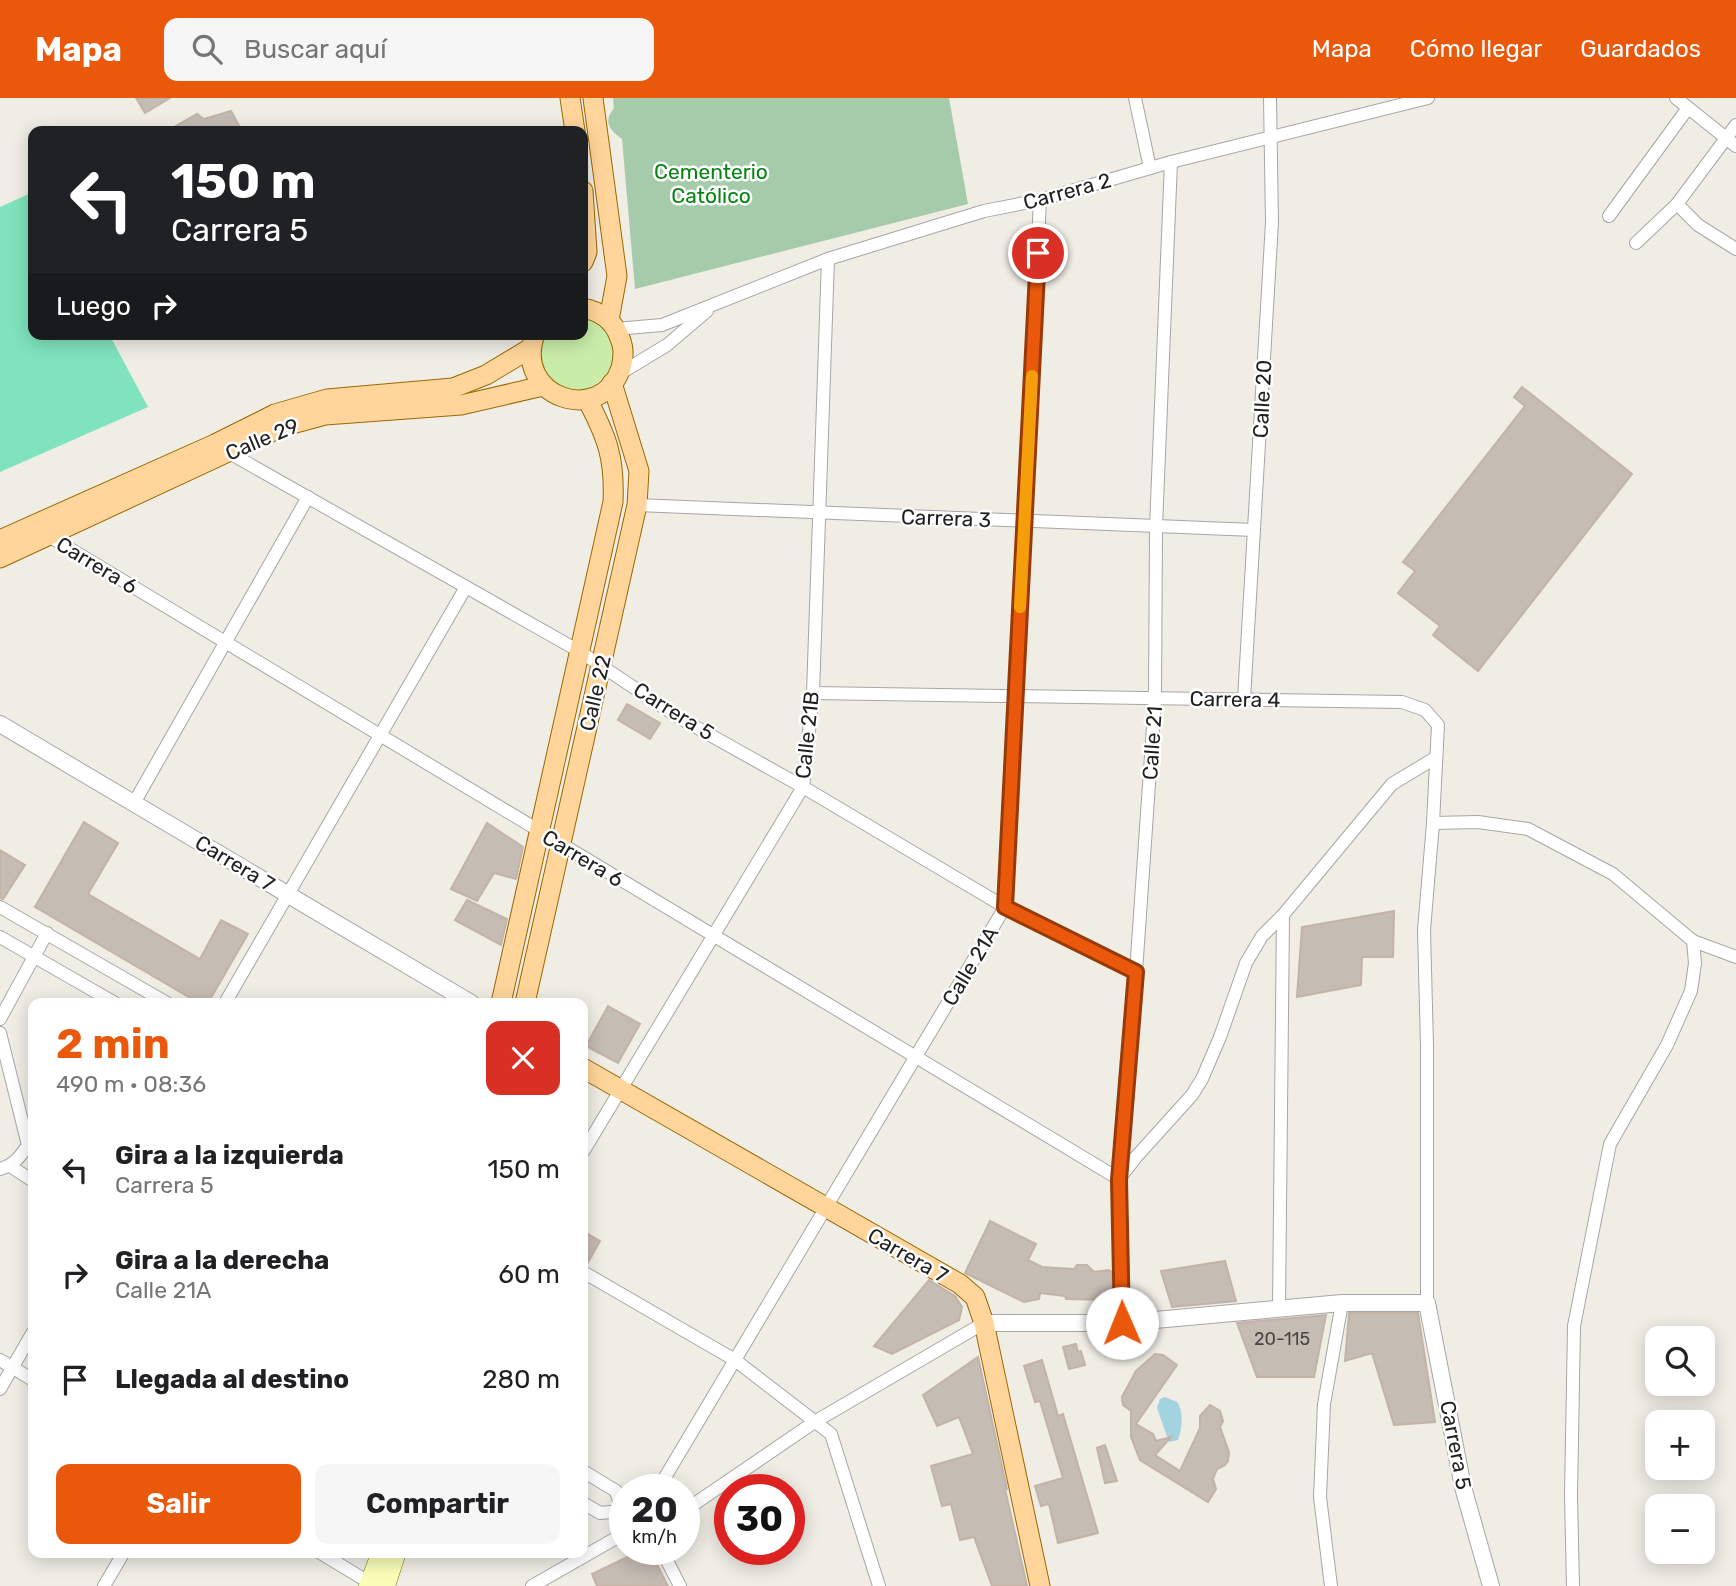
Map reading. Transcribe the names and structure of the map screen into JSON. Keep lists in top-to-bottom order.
{
  "streets": {
    "main road": ["Calle 29", "Calle 22", "Carrera 7"],
    "street": [
      "Carrera 2",
      "Calle 20",
      "Carrera 3",
      "Carrera 6",
      "Carrera 4",
      "Carrera 5",
      "Calle 21B",
      "Calle 21",
      "Calle 21A"
    ]
  },
  "crossings": [
    ["Carrera 2", "Calle 20"],
    ["Carrera 2", "Calle 22"],
    ["Carrera 2", "Calle 21B"],
    ["Carrera 2", "Calle 21"],
    ["Carrera 2", "Calle 21A"],
    ["Calle 20", "Carrera 3"],
    ["Calle 20", "Carrera 4"],
    ["Calle 29", "Carrera 6"],
    ["Calle 29", "Carrera 5"],
    ["Carrera 3", "Calle 22"],
    ["Carrera 3", "Calle 21B"],
    ["Carrera 3", "Calle 21"],
    ["Carrera 3", "Calle 21A"],
    ["Carrera 6", "Calle 22"],
    ["Carrera 6", "Calle 21B"],
    ["Carrera 6", "Calle 21"],
    ["Carrera 6", "Calle 21A"],
    ["Calle 22", "Carrera 5"],
    ["Carrera 4", "Calle 21B"],
    ["Carrera 4", "Calle 21"],
    ["Carrera 4", "Calle 21A"],
    ["Carrera 5", "Calle 21B"],
    ["Carrera 5", "Calle 21"],
    ["Carrera 5", "Calle 21A"],
    ["Calle 21B", "Carrera 7"],
    ["Carrera 7", "Calle 21A"]
  ],
  "parks": ["Cementerio Católico"],
  "house_numbers": ["20-115"],
  "page": {
    "header": "Mapa",
    "search": "Buscar aquí",
    "nav": ["Mapa", "Cómo llegar", "Guardados"],
    "turn": ["150 m", "Carrera 5"],
    "then": "Luego",
    "heading": ["2 min", "490 m · 08:36"],
    "list": [
      {
        "name": "Gira a la izquierda",
        "note": "Carrera 5",
        "value": "150 m"
      },
      {
        "name": "Gira a la derecha",
        "note": "Calle 21A",
        "value": "60 m"
      },
      {
        "name": "Llegada al destino",
        "value": "280 m"
      }
    ],
    "map_buttons": ["+", "−"],
    "buttons": ["Salir", "Compartir"],
    "speed": "20 km/h",
    "limit": "30"
  }
}
